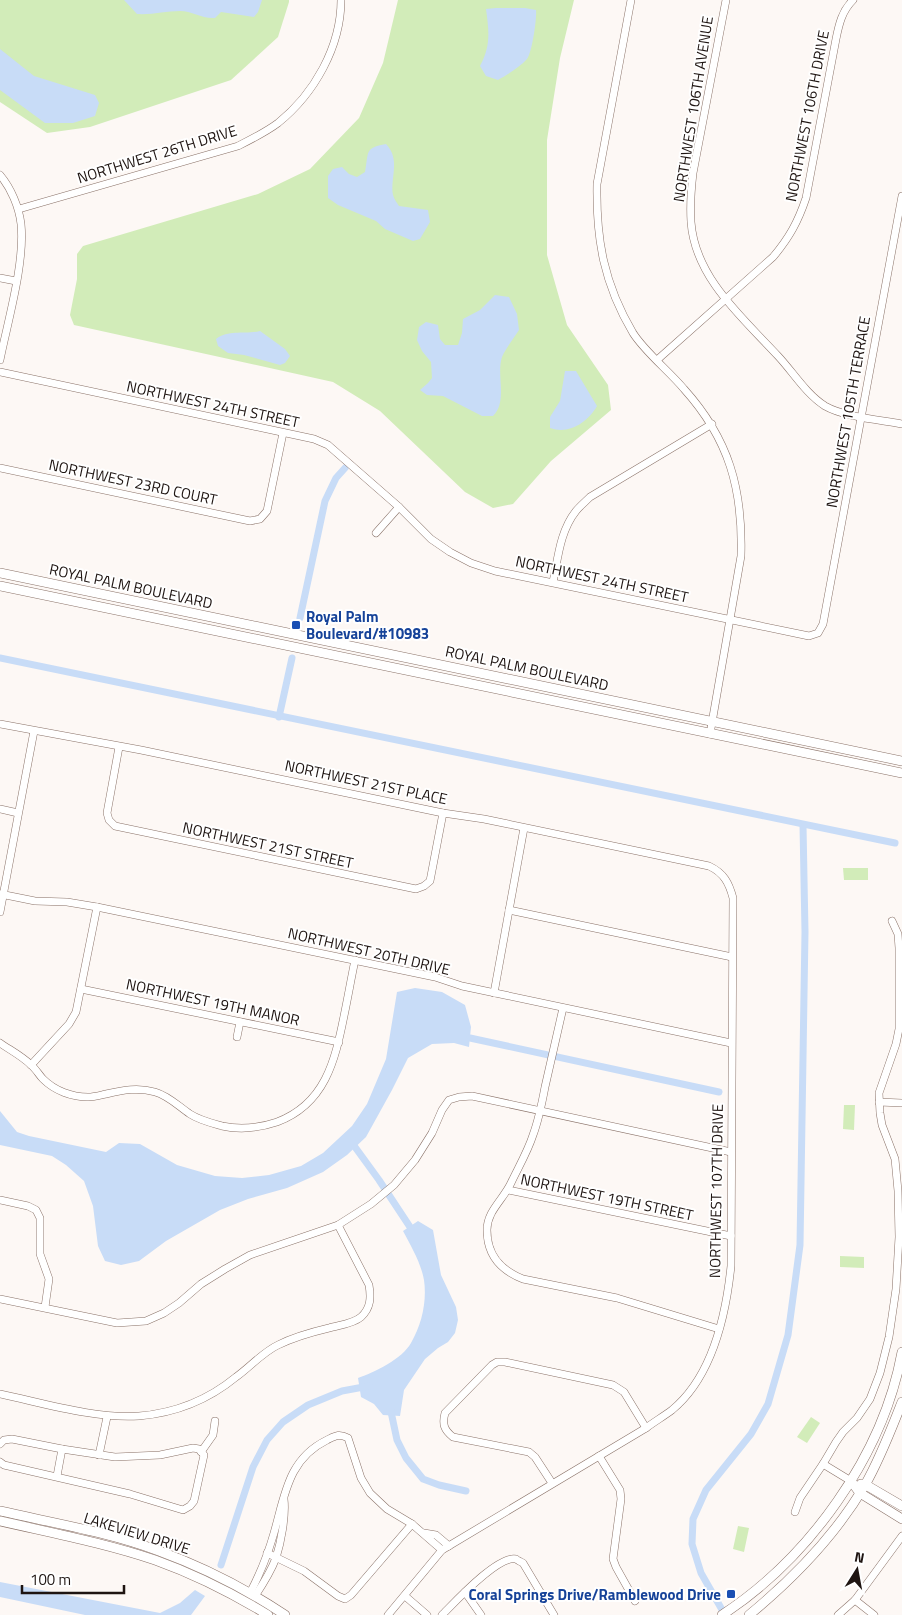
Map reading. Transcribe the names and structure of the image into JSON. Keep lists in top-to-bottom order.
{
  "streets": {
    "main road": ["ROYAL PALM BOULEVARD", "LAKEVIEW DRIVE"],
    "street": [
      "NORTHWEST 106TH AVENUE",
      "NORTHWEST 106TH DRIVE",
      "NORTHWEST 26TH DRIVE",
      "NORTHWEST 24TH STREET",
      "NORTHWEST 105TH TERRACE",
      "NORTHWEST 23RD COURT",
      "NORTHWEST 21ST PLACE",
      "NORTHWEST 21ST STREET",
      "NORTHWEST 20TH DRIVE",
      "NORTHWEST 19TH MANOR",
      "NORTHWEST 107TH DRIVE",
      "NORTHWEST 19TH STREET"
    ]
  },
  "crossings": [
    ["NORTHWEST 106TH AVENUE", "NORTHWEST 106TH DRIVE"],
    ["NORTHWEST 106TH AVENUE", "NORTHWEST 105TH TERRACE"],
    ["NORTHWEST 24TH STREET", "NORTHWEST 105TH TERRACE"],
    ["NORTHWEST 24TH STREET", "NORTHWEST 23RD COURT"],
    ["NORTHWEST 21ST PLACE", "NORTHWEST 21ST STREET"],
    ["NORTHWEST 21ST PLACE", "NORTHWEST 107TH DRIVE"],
    ["NORTHWEST 20TH DRIVE", "NORTHWEST 107TH DRIVE"],
    ["NORTHWEST 107TH DRIVE", "NORTHWEST 19TH STREET"]
  ],
  "places": {
    "transit": ["Royal Palm Boulevard/#10983", "Coral Springs Drive/Ramblewood Drive"]
  },
  "scale_bar": "100 m",
  "north": "top"
}
